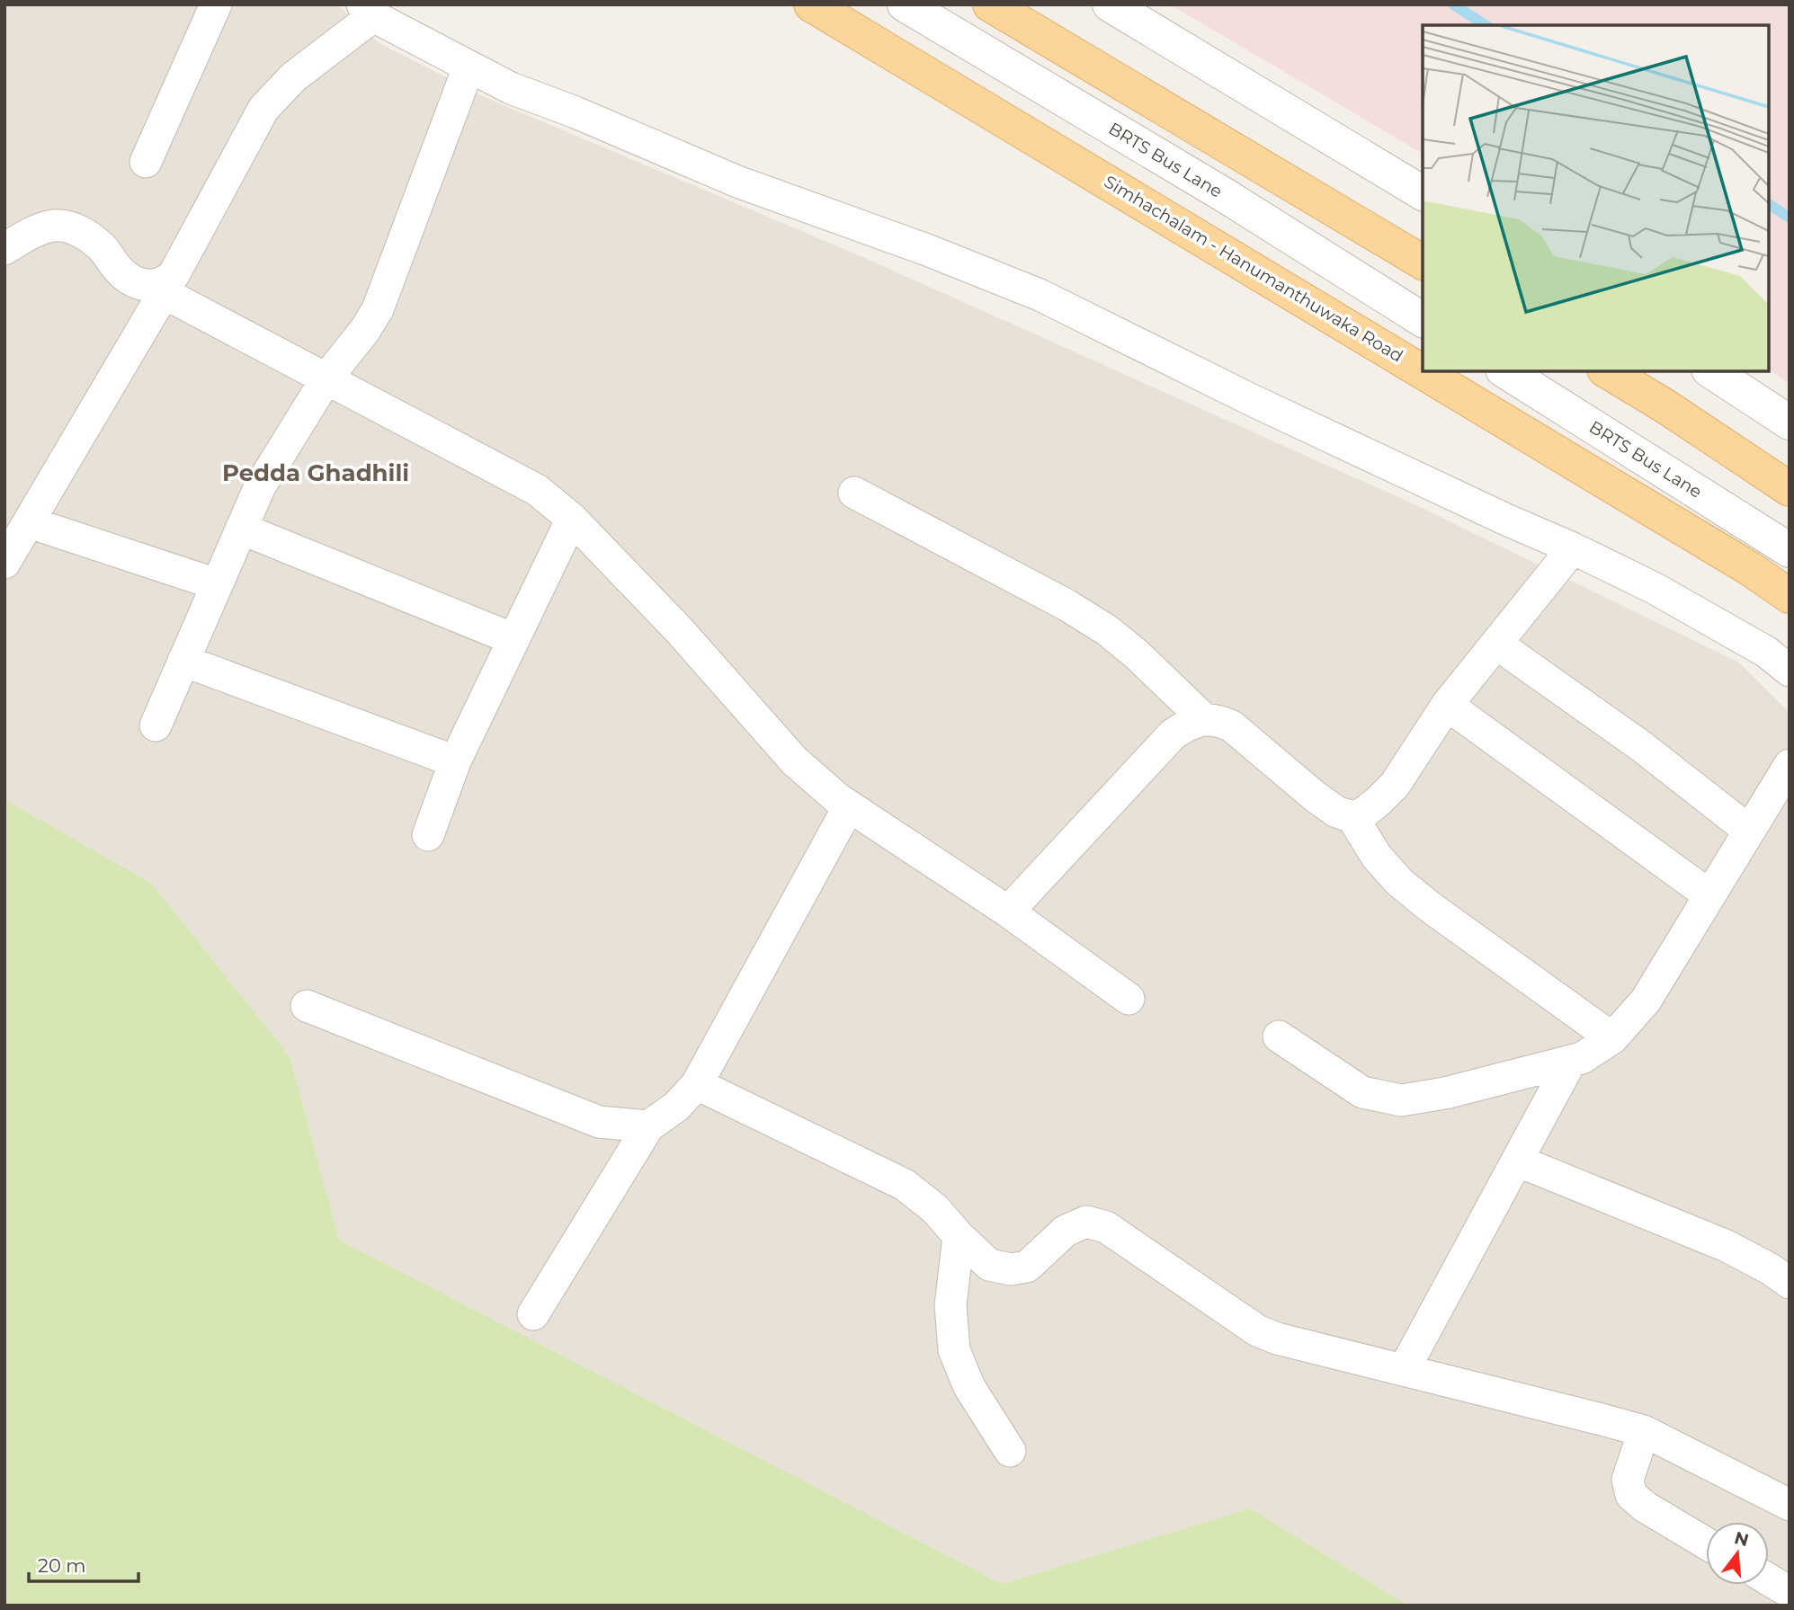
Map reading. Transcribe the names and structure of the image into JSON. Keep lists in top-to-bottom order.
{
  "streets": {
    "main road": ["Simhachalam - Hanumanthuwaka Road"],
    "street": ["BRTS Bus Lane"]
  },
  "districts": ["Pedda Ghadhili"],
  "scale_bar": "20 m",
  "north": "top"
}
